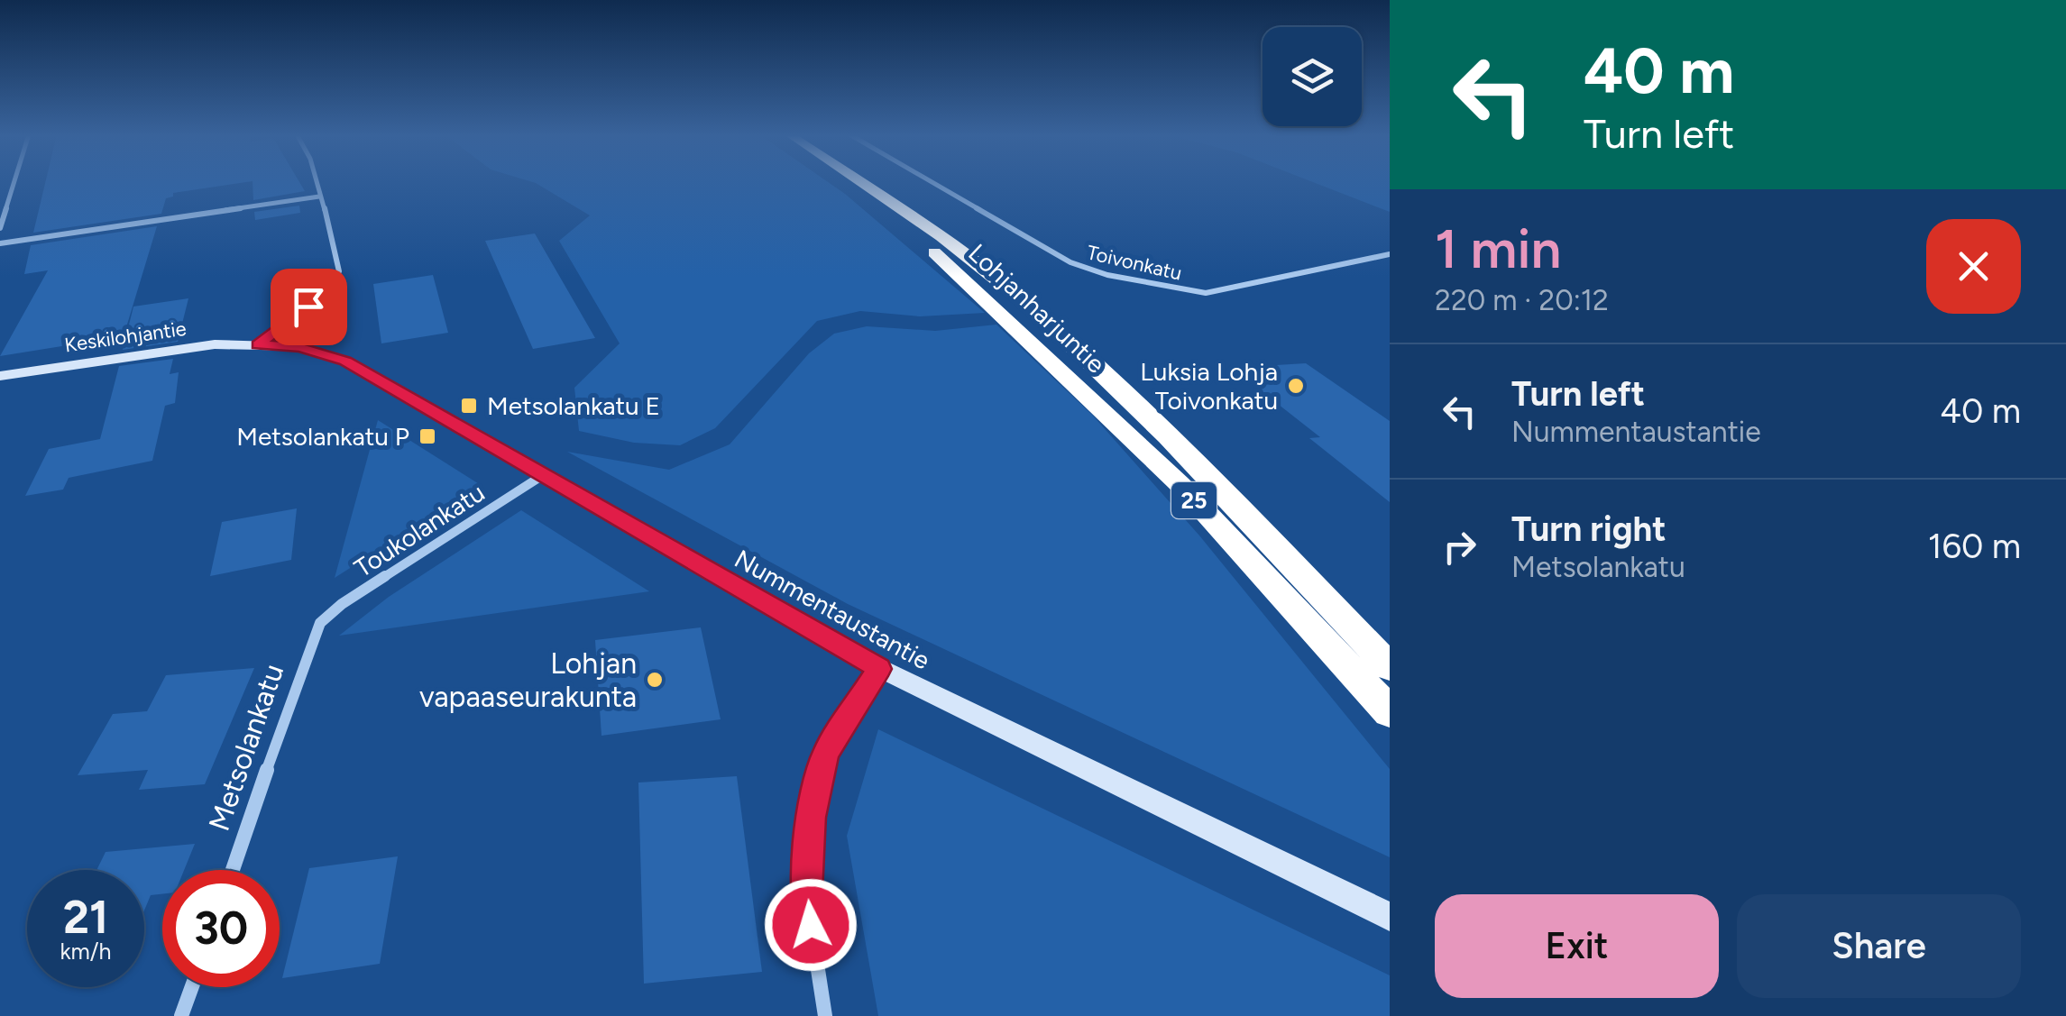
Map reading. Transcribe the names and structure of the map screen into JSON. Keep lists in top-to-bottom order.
{
  "streets": {
    "highway": ["Lohjanharjuntie", "25"],
    "street": [
      "Toivonkatu",
      "Keskilohjantie",
      "Toukolankatu",
      "Nummentaustantie",
      "Metsolankatu"
    ]
  },
  "crossings": [
    ["Keskilohjantie", "Nummentaustantie"],
    ["Toukolankatu", "Nummentaustantie"],
    ["Toukolankatu", "Metsolankatu"]
  ],
  "places": {
    "other": ["Luksia Lohja Toivonkatu", "Lohjan vapaaseurakunta"],
    "transit": ["Metsolankatu E", "Metsolankatu P"]
  },
  "page": {
    "turn": ["40 m", "Turn left"],
    "heading": ["1 min", "220 m · 20:12"],
    "list": [
      {
        "name": "Turn left",
        "note": "Nummentaustantie",
        "value": "40 m"
      },
      {
        "name": "Turn right",
        "note": "Metsolankatu",
        "value": "160 m"
      }
    ],
    "speed": "21 km/h",
    "limit": "30",
    "buttons": ["Exit", "Share"]
  }
}
